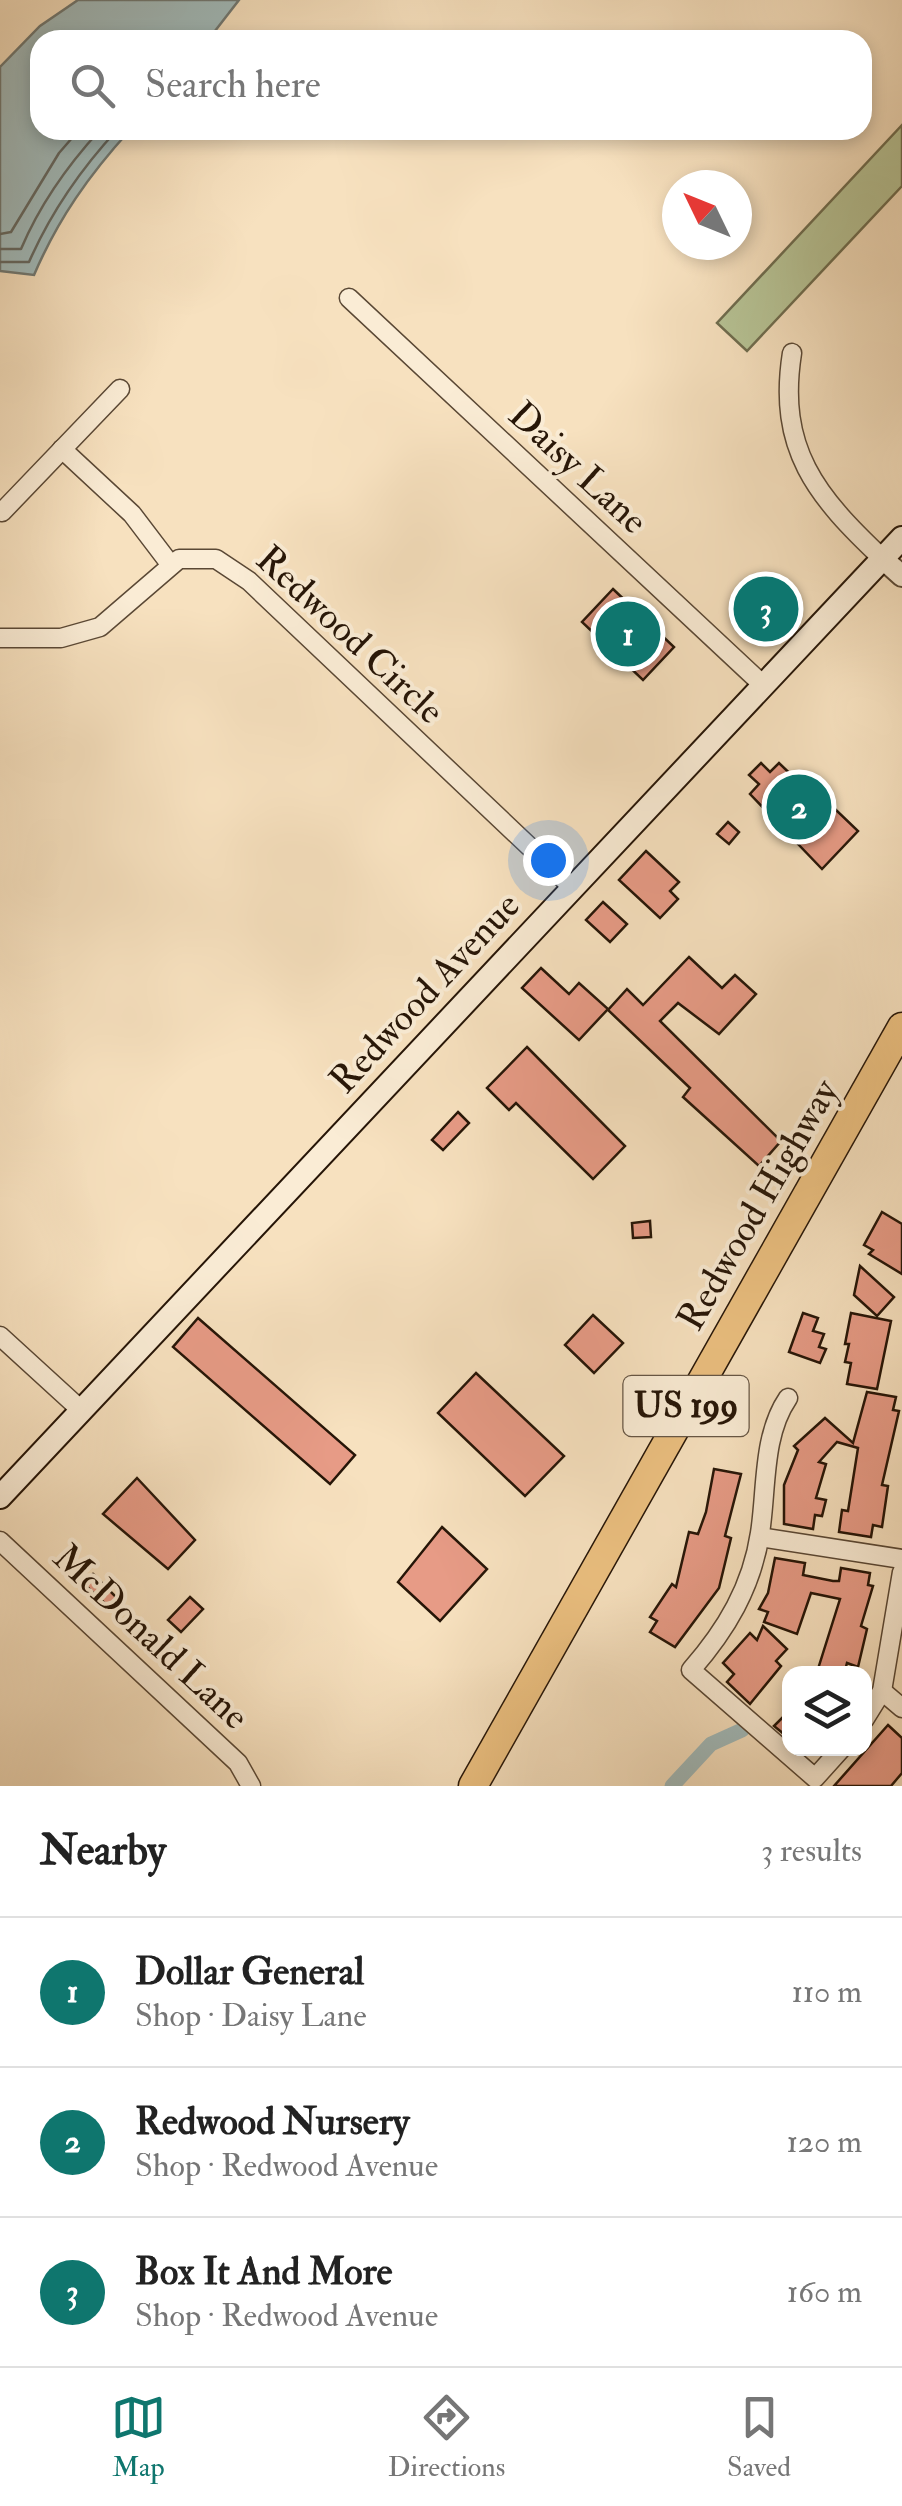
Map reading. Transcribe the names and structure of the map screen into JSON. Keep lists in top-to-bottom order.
{
  "streets": {
    "highway": ["Redwood Highway", "US 199"],
    "main road": ["Redwood Avenue"],
    "street": ["Daisy Lane", "Redwood Circle", "McDonald Lane"]
  },
  "crossings": [
    ["Daisy Lane", "Redwood Avenue"],
    ["Redwood Circle", "Redwood Avenue"]
  ],
  "north": "top left",
  "page": {
    "search": "Search here",
    "pins": ["3", "1", "2"],
    "heading": ["Nearby", "3 results"],
    "list": [
      {
        "mark": "1",
        "name": "Dollar General",
        "note": "Shop · Daisy Lane",
        "value": "110 m"
      },
      {
        "mark": "2",
        "name": "Redwood Nursery",
        "note": "Shop · Redwood Avenue",
        "value": "120 m"
      },
      {
        "mark": "3",
        "name": "Box It And More",
        "note": "Shop · Redwood Avenue",
        "value": "160 m"
      }
    ],
    "nav": ["Map", "Directions", "Saved"]
  }
}
